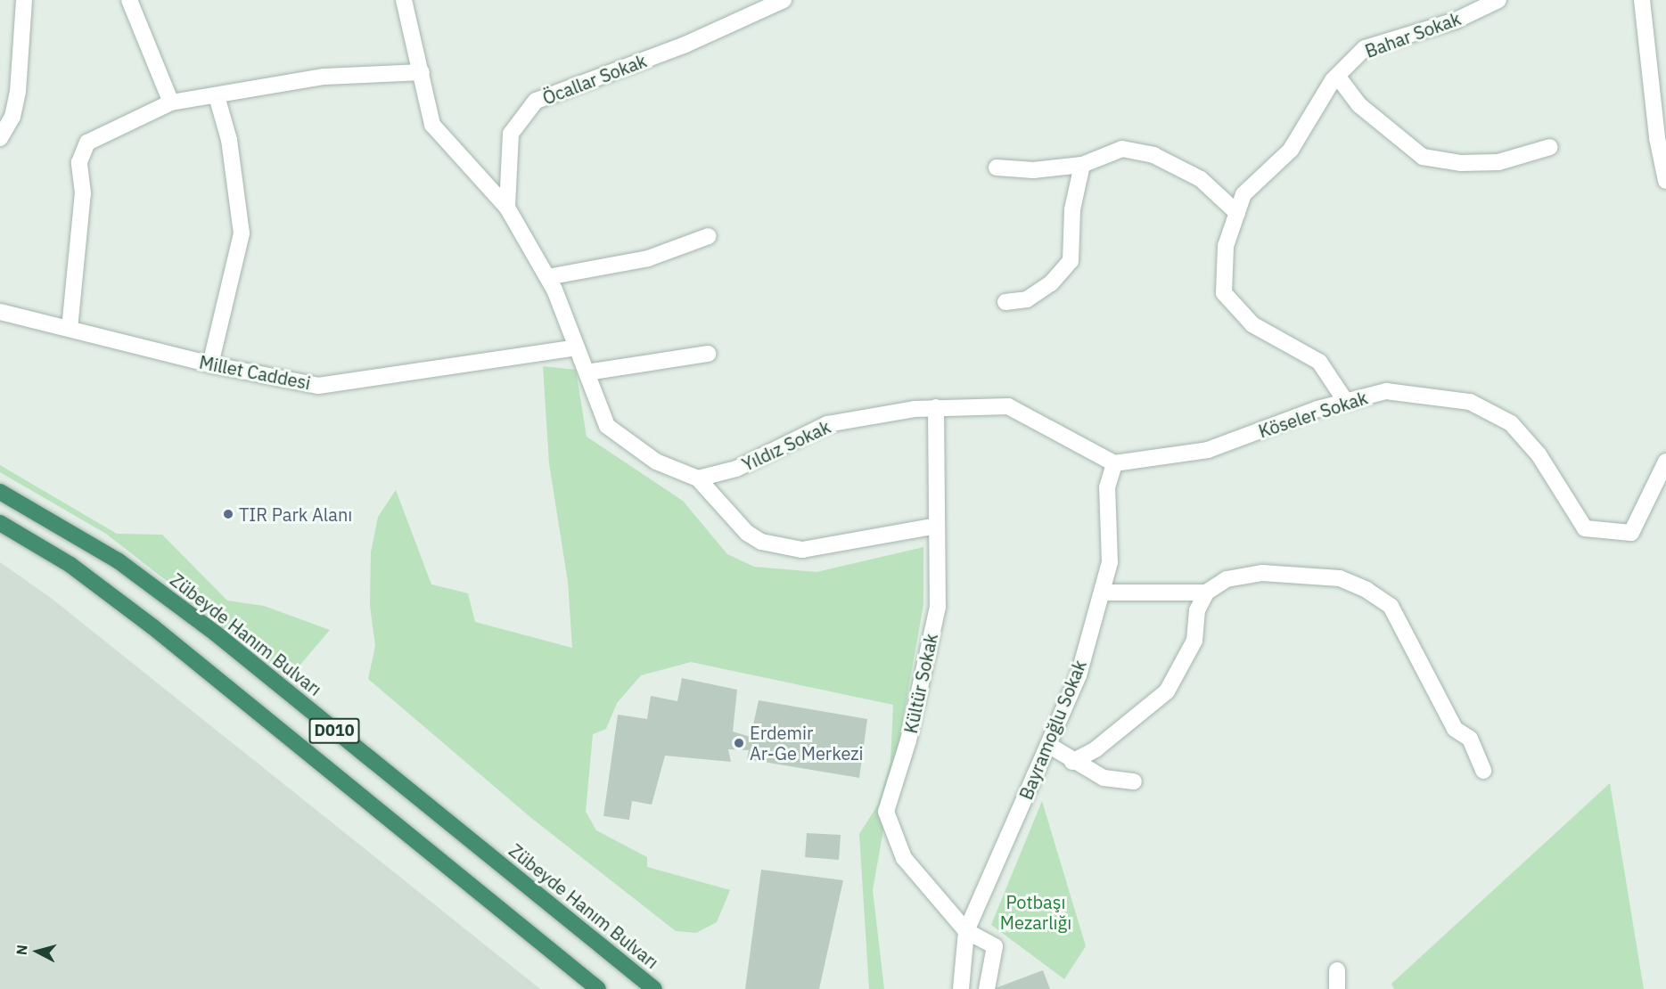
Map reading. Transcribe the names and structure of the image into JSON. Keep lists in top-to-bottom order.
{
  "streets": {
    "highway": ["Zübeyde Hanım Bulvarı", "D010"],
    "street": [
      "Bahar Sokak",
      "Öcallar Sokak",
      "Millet Caddesi",
      "Köseler Sokak",
      "Yıldız Sokak",
      "Kültür Sokak",
      "Bayramoğlu Sokak"
    ]
  },
  "crossings": [
    ["Bahar Sokak", "Köseler Sokak"],
    ["Köseler Sokak", "Yıldız Sokak"],
    ["Köseler Sokak", "Bayramoğlu Sokak"],
    ["Yıldız Sokak", "Kültür Sokak"],
    ["Yıldız Sokak", "Bayramoğlu Sokak"],
    ["Kültür Sokak", "Bayramoğlu Sokak"]
  ],
  "parks": ["Potbaşı Mezarlığı"],
  "places": ["TIR Park Alanı", "Erdemir Ar-Ge Merkezi"],
  "north": "left"
}
